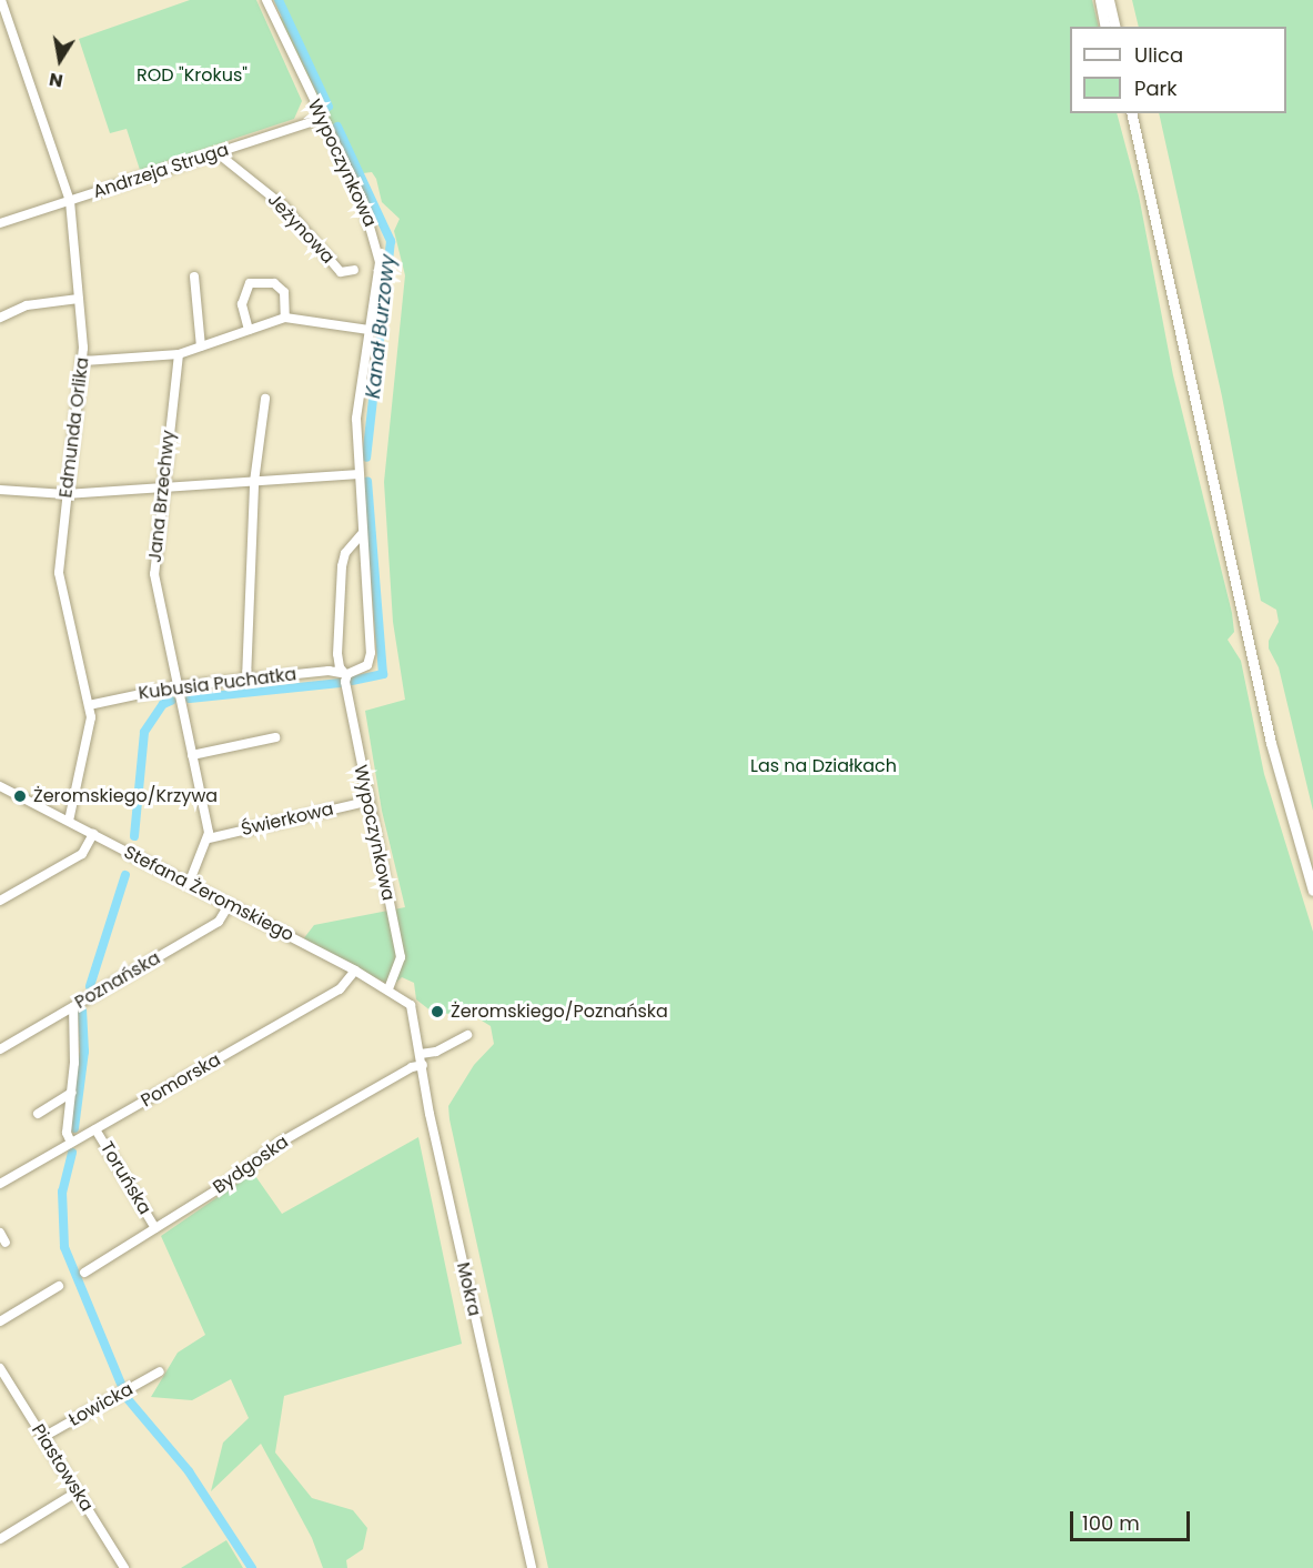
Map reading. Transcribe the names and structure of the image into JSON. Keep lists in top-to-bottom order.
{
  "streets": {
    "street": [
      "Wypoczynkowa",
      "Andrzeja Struga",
      "Jeżynowa",
      "Edmunda Orlika",
      "Jana Brzechwy",
      "Kubusia Puchatka",
      "Świerkowa",
      "Stefana Żeromskiego",
      "Poznańska",
      "Pomorska",
      "Bydgoska",
      "Toruńska",
      "Mokra",
      "Łowicka",
      "Piastowska"
    ]
  },
  "crossings": [
    ["Wypoczynkowa", "Andrzeja Struga"],
    ["Wypoczynkowa", "Kubusia Puchatka"],
    ["Wypoczynkowa", "Świerkowa"],
    ["Wypoczynkowa", "Stefana Żeromskiego"],
    ["Andrzeja Struga", "Jeżynowa"],
    ["Andrzeja Struga", "Edmunda Orlika"],
    ["Edmunda Orlika", "Kubusia Puchatka"],
    ["Edmunda Orlika", "Stefana Żeromskiego"],
    ["Jana Brzechwy", "Kubusia Puchatka"],
    ["Jana Brzechwy", "Świerkowa"],
    ["Stefana Żeromskiego", "Poznańska"],
    ["Stefana Żeromskiego", "Pomorska"],
    ["Stefana Żeromskiego", "Mokra"],
    ["Pomorska", "Toruńska"],
    ["Bydgoska", "Toruńska"],
    ["Bydgoska", "Mokra"],
    ["Łowicka", "Piastowska"]
  ],
  "water": ["Kanał Burzowy"],
  "parks": ["ROD \"Krokus\"", "Las na Działkach"],
  "places": ["Żeromskiego/Krzywa", "Żeromskiego/Poznańska"],
  "legend": ["Ulica", "Park"],
  "scale_bar": "100 m",
  "north": "bottom"
}
